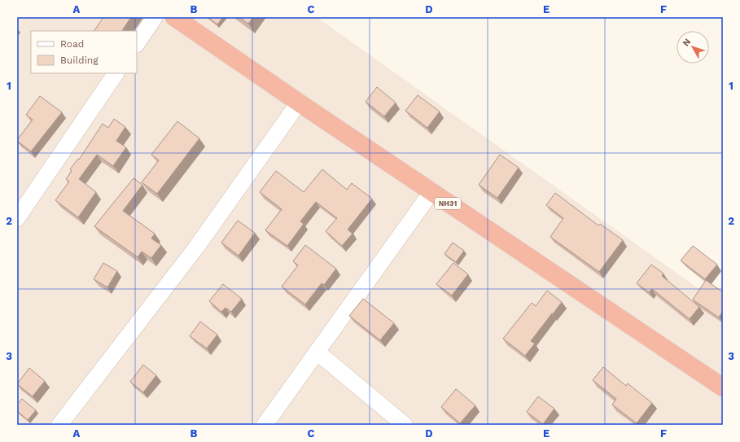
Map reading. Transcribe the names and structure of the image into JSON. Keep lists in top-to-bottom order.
{
  "streets": {
    "highway": ["NH31"]
  },
  "legend": ["Road", "Building"],
  "north": "top left",
  "grid": {
    "columns": [
      "A",
      "B",
      "C",
      "D",
      "E",
      "F"
    ],
    "rows": ["1", "2", "3"]
  }
}
